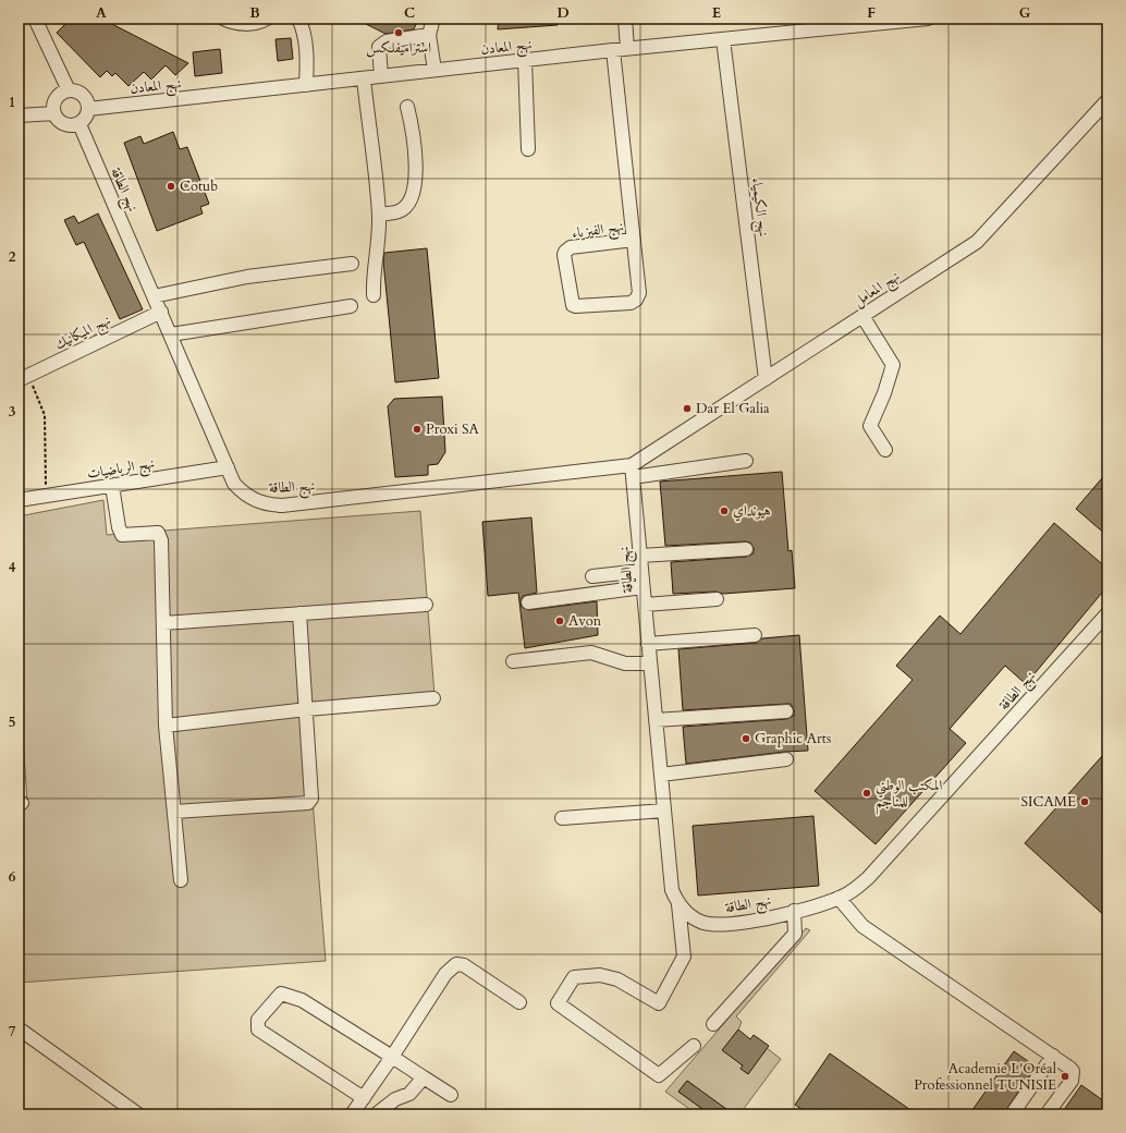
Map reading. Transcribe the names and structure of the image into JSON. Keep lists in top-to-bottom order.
{
  "streets": {
    "street": [
      "نهج المعادن",
      "نهج الطاقة",
      "نهج الكيمياء",
      "نهج الفيزياء",
      "نهج المعامل",
      "نهج الميكانيك",
      "نهج الرياضيات"
    ]
  },
  "crossings": [
    ["نهج المعادن", "نهج الطاقة"],
    ["نهج المعادن", "نهج الكيمياء"],
    ["نهج المعادن", "نهج الفيزياء"],
    ["نهج الطاقة", "نهج المعامل"],
    ["نهج الطاقة", "نهج الميكانيك"],
    ["نهج الطاقة", "نهج الرياضيات"],
    ["نهج الكيمياء", "نهج المعامل"]
  ],
  "places": [
    "استراميفلكس",
    "Cotub",
    "Dar El Galia",
    "Proxi SA",
    "هيونداي",
    "Avon",
    "Graphic Arts",
    "المكتب الوطني للمناجم",
    "SICAME",
    "Academie L'Oréal Professionnel TUNISIE"
  ],
  "grid": {
    "columns": [
      "A",
      "B",
      "C",
      "D",
      "E",
      "F",
      "G"
    ],
    "rows": [
      "1",
      "2",
      "3",
      "4",
      "5",
      "6",
      "7"
    ]
  }
}
